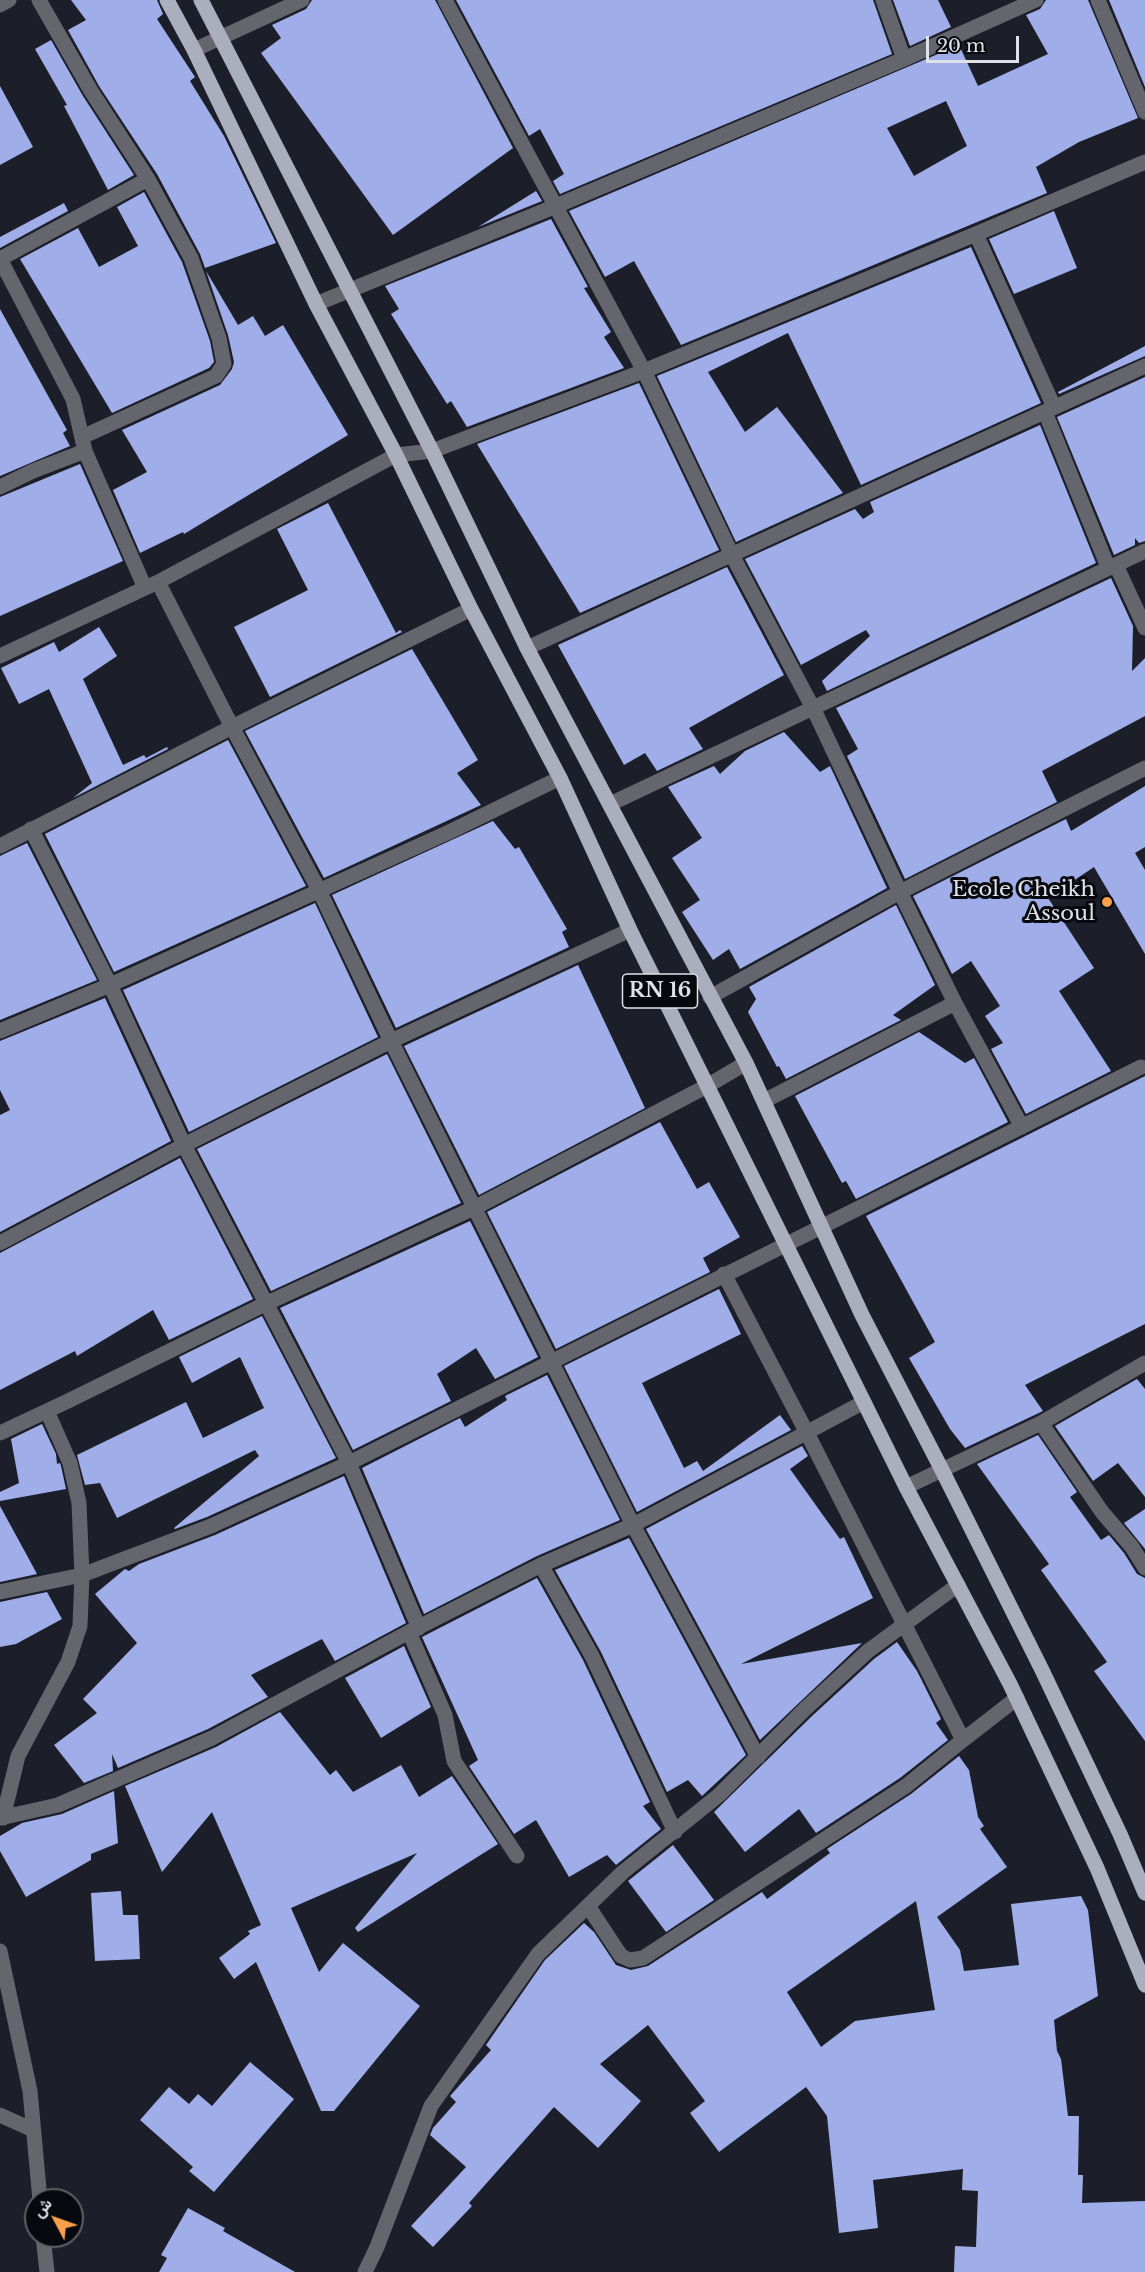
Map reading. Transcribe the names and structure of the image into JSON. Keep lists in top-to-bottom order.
{
  "streets": {
    "main road": ["RN 16"]
  },
  "places": ["Ecole Cheikh Assoul"],
  "scale_bar": "20 m",
  "north": "top left"
}
